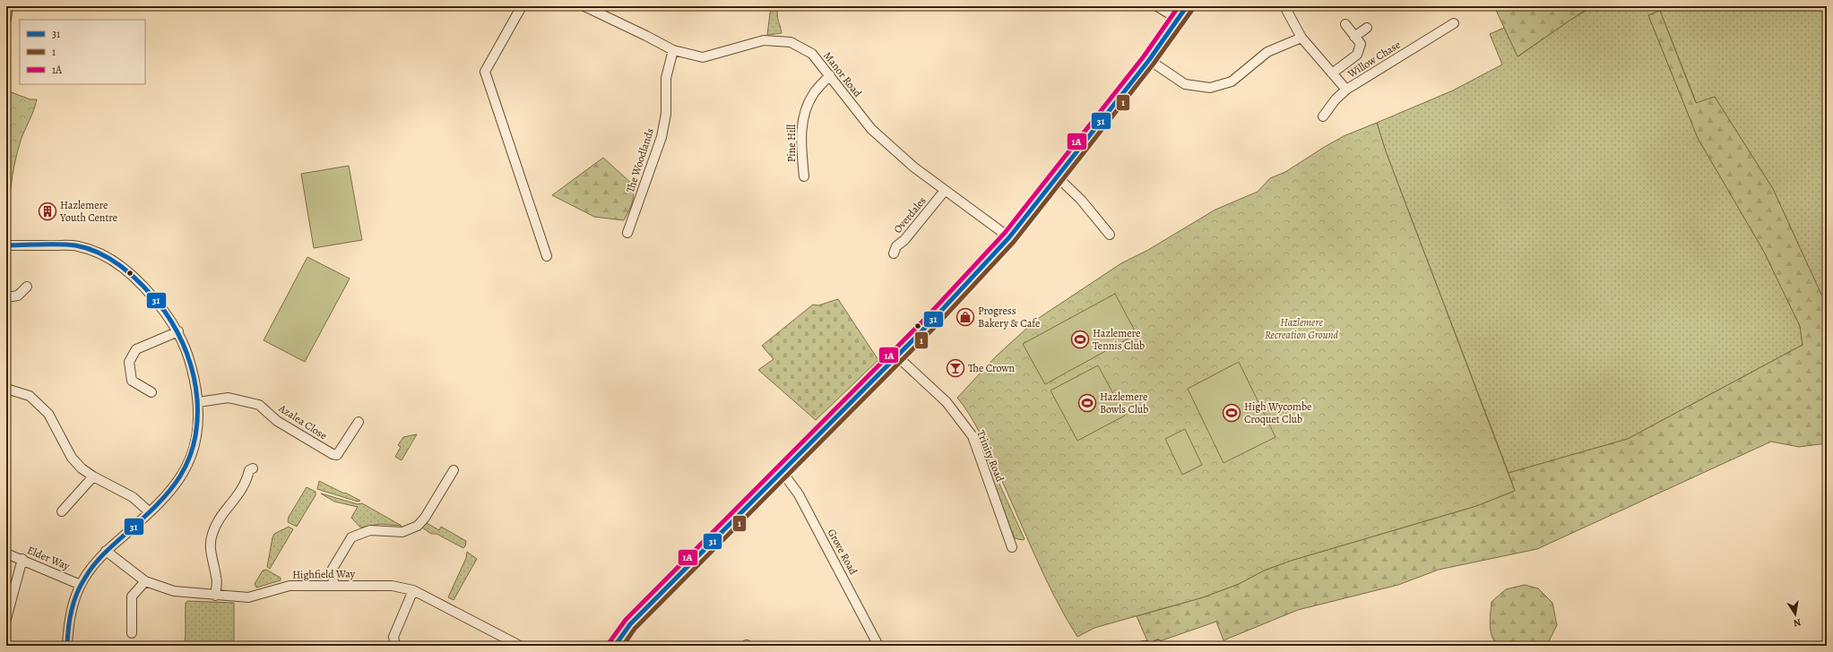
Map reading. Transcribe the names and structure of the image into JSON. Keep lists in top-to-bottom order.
{
  "streets": {
    "street": [
      "Willow Chase",
      "Manor Road",
      "Pine Hill",
      "The Woodlands",
      "Overdales",
      "Azalea Close",
      "Trinity Road",
      "Grove Road",
      "Elder Way",
      "Highfield Way"
    ]
  },
  "crossings": [
    ["Manor Road", "Pine Hill"],
    ["Manor Road", "The Woodlands"],
    ["Manor Road", "Overdales"]
  ],
  "parks": ["Hazlemere Recreation Ground"],
  "places": {
    "building": ["Hazlemere Youth Centre"],
    "shop": ["Progress Bakery & Cafe"],
    "sports": ["Hazlemere Tennis Club", "Hazlemere Bowls Club", "High Wycombe Croquet Club"],
    "bar": ["The Crown"]
  },
  "lines": ["transit line 31", "transit line 1A", "transit line 1"],
  "legend": ["31", "1", "1A"],
  "north": "bottom"
}
